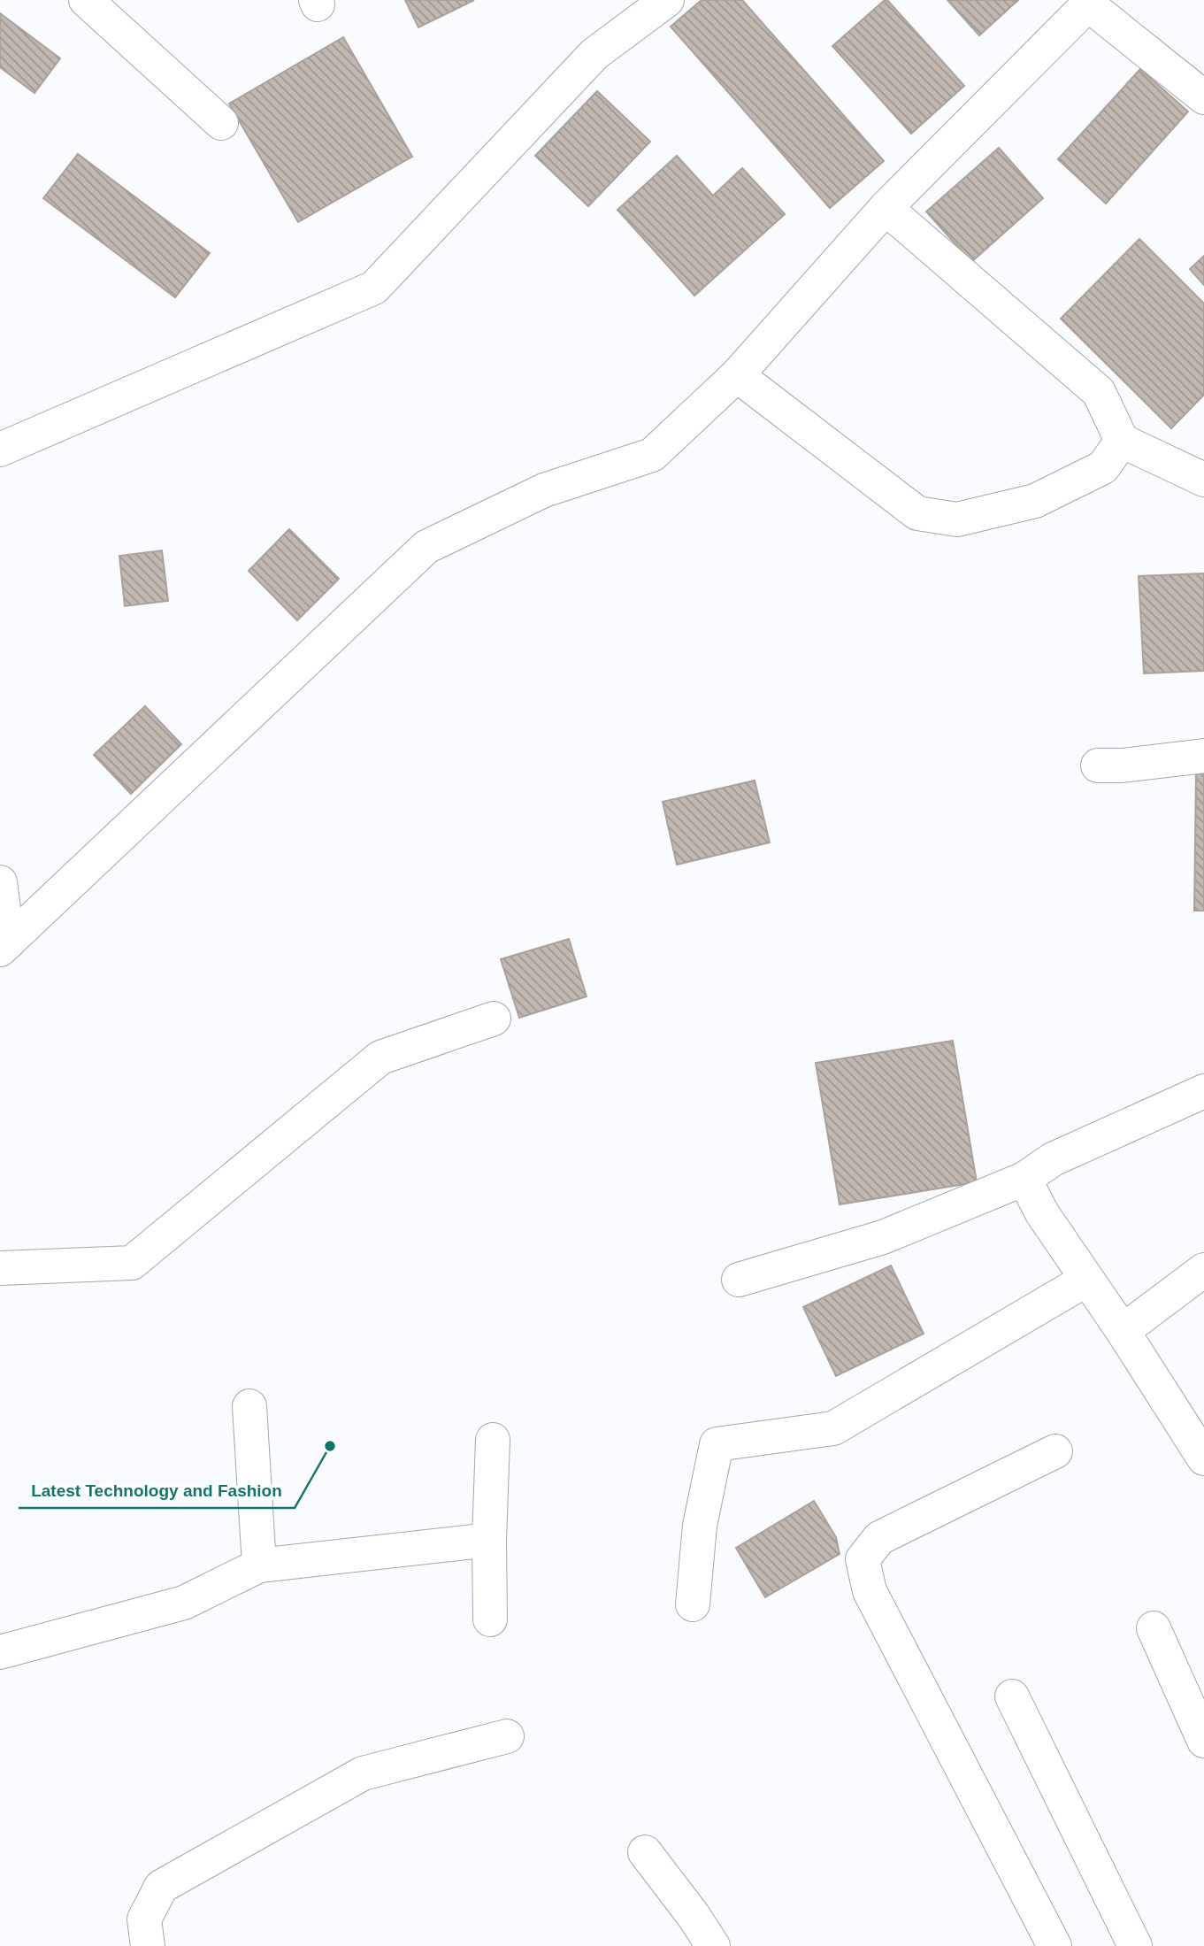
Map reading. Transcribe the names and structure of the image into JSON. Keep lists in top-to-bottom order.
{
  "places": ["Latest Technology and Fashion"]
}
